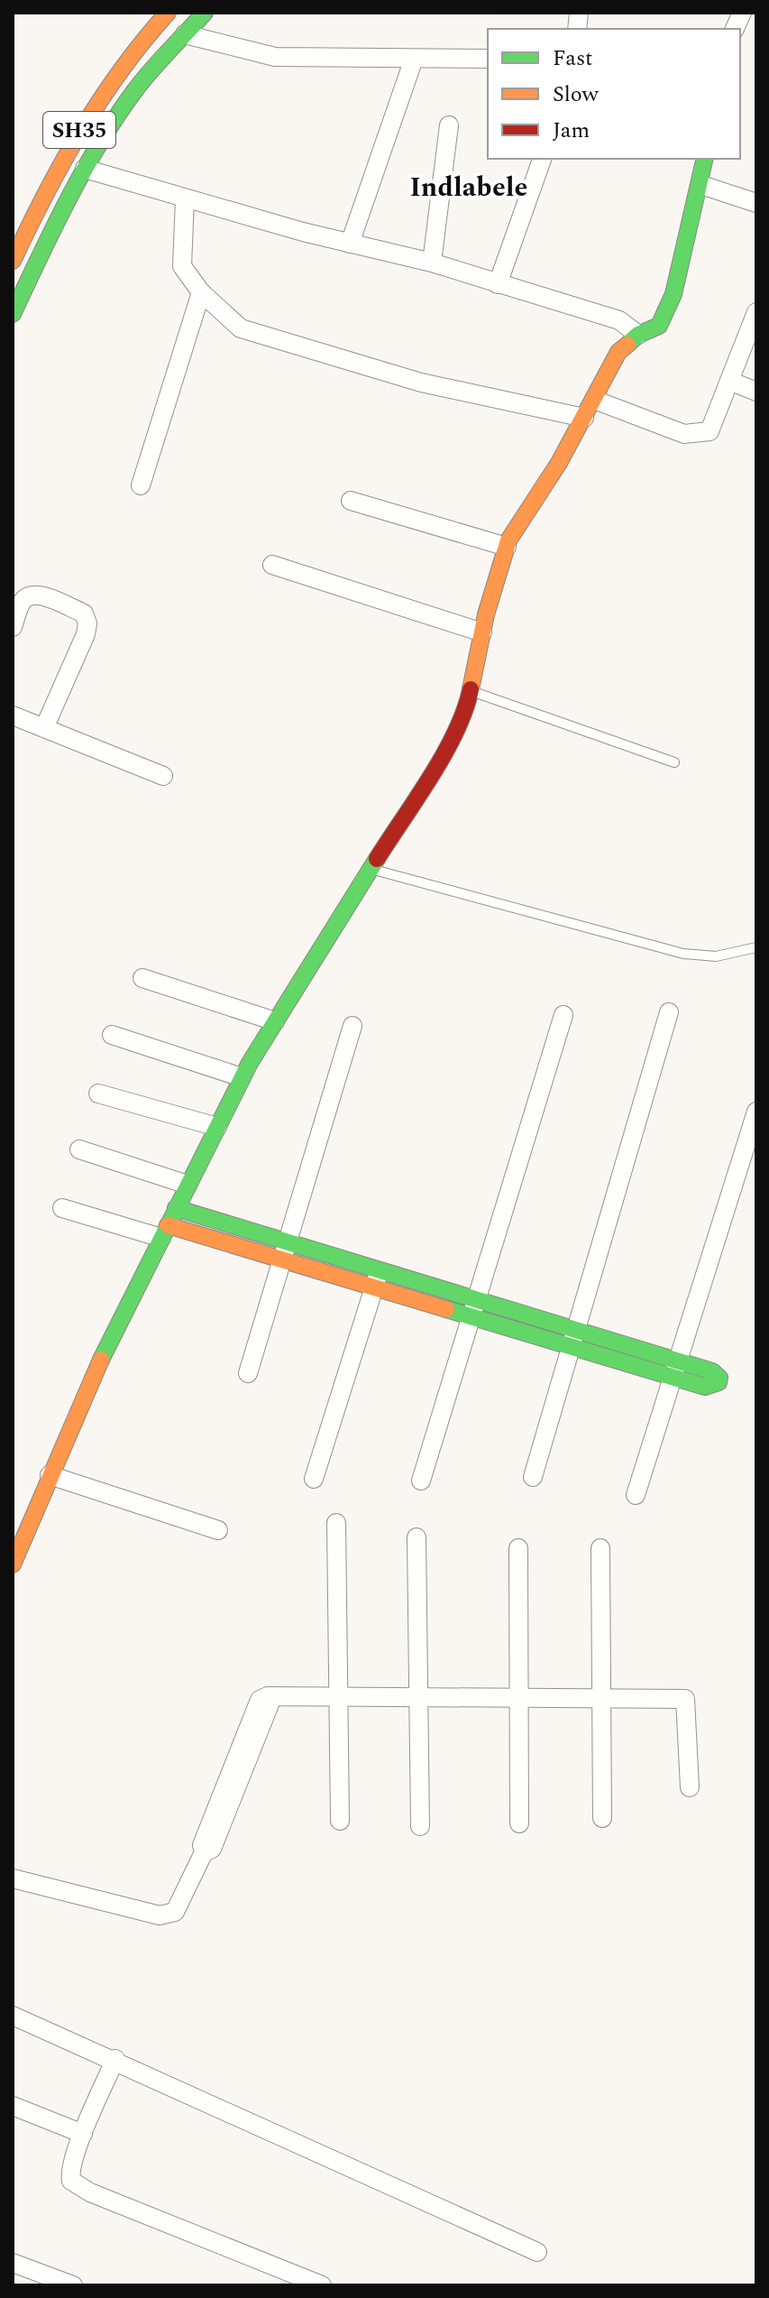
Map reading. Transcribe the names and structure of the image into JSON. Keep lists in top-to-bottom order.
{
  "streets": {
    "street": ["SH35"]
  },
  "districts": ["Indlabele"],
  "legend": ["Fast", "Slow", "Jam"]
}
